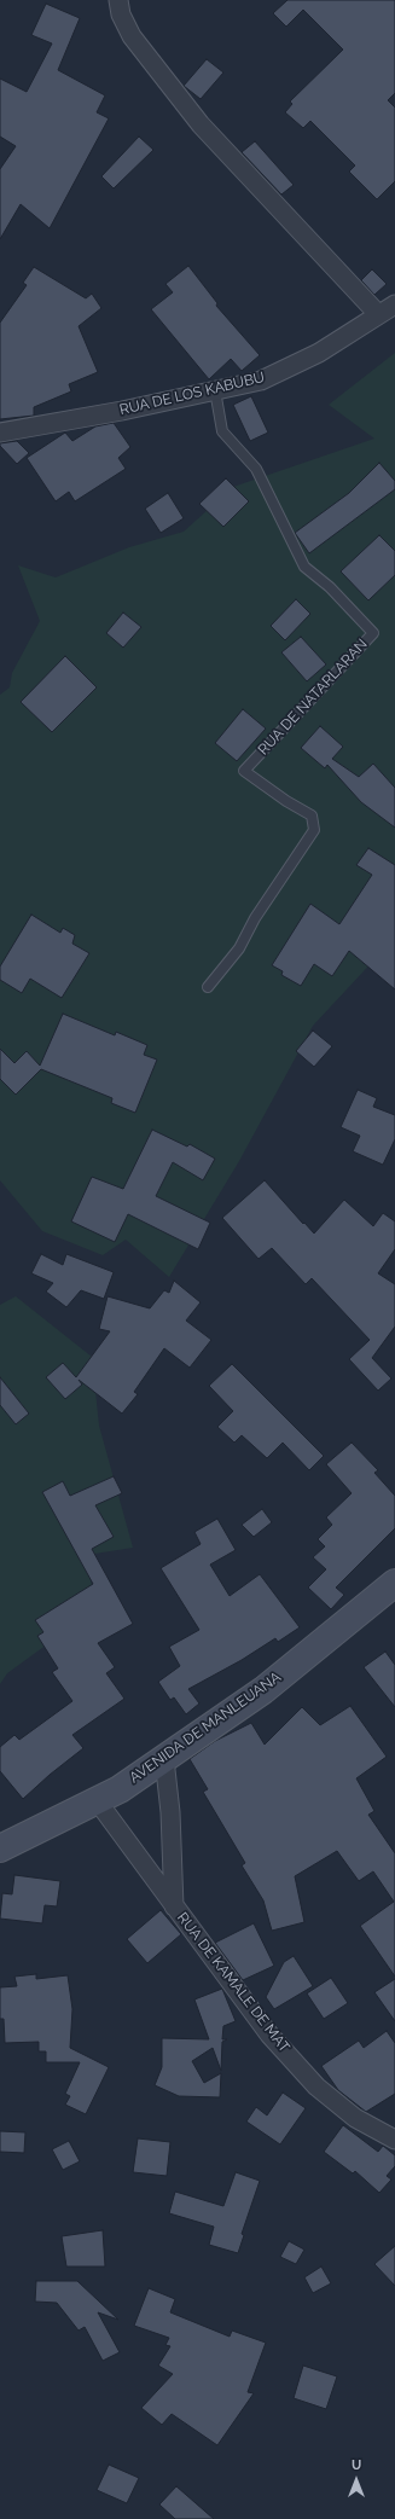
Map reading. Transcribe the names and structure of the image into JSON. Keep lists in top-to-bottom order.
{
  "streets": {
    "street": ["RUA DE LOS KABUBU", "AVENIDA DE MANLEUANA", "RUA DE KAMALE DE MAT"],
    "lane": ["RUA DE NATARLARAN"]
  },
  "crossings": [
    ["RUA DE LOS KABUBU", "RUA DE NATARLARAN"],
    ["AVENIDA DE MANLEUANA", "RUA DE KAMALE DE MAT"]
  ],
  "north": "top"
}
